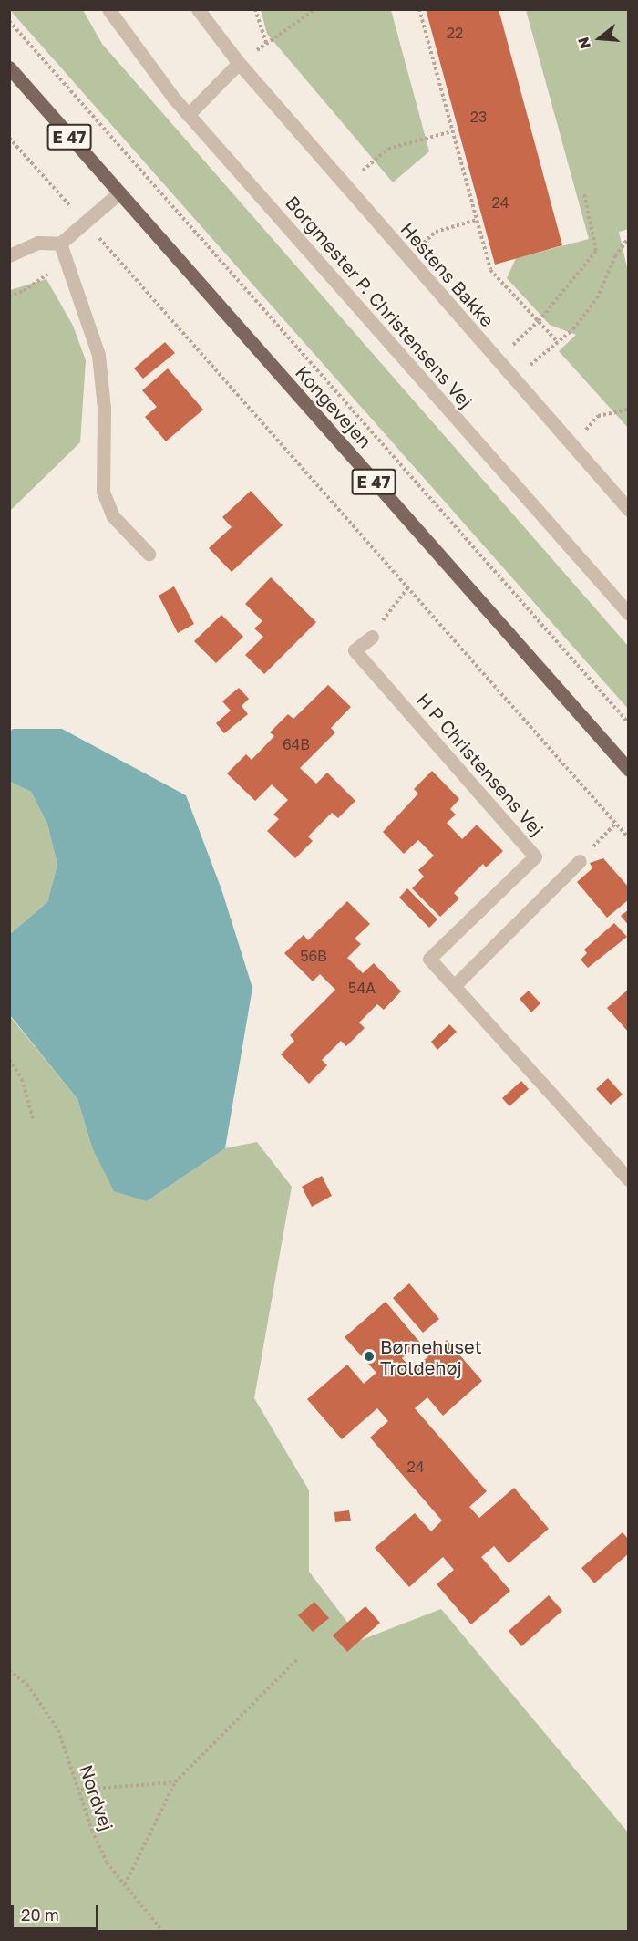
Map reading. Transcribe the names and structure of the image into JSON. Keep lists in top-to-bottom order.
{
  "streets": {
    "main road": ["E 47", "Kongevejen"],
    "street": ["Hestens Bakke", "Borgmester P. Christensens Vej", "H P Christensens Vej"],
    "path": ["Nordvej"]
  },
  "places": ["Børnehuset Troldehøj"],
  "house_numbers": [
    "22",
    "23",
    "24",
    "64B",
    "56B",
    "54A",
    "24"
  ],
  "scale_bar": "20 m",
  "north": "left"
}
